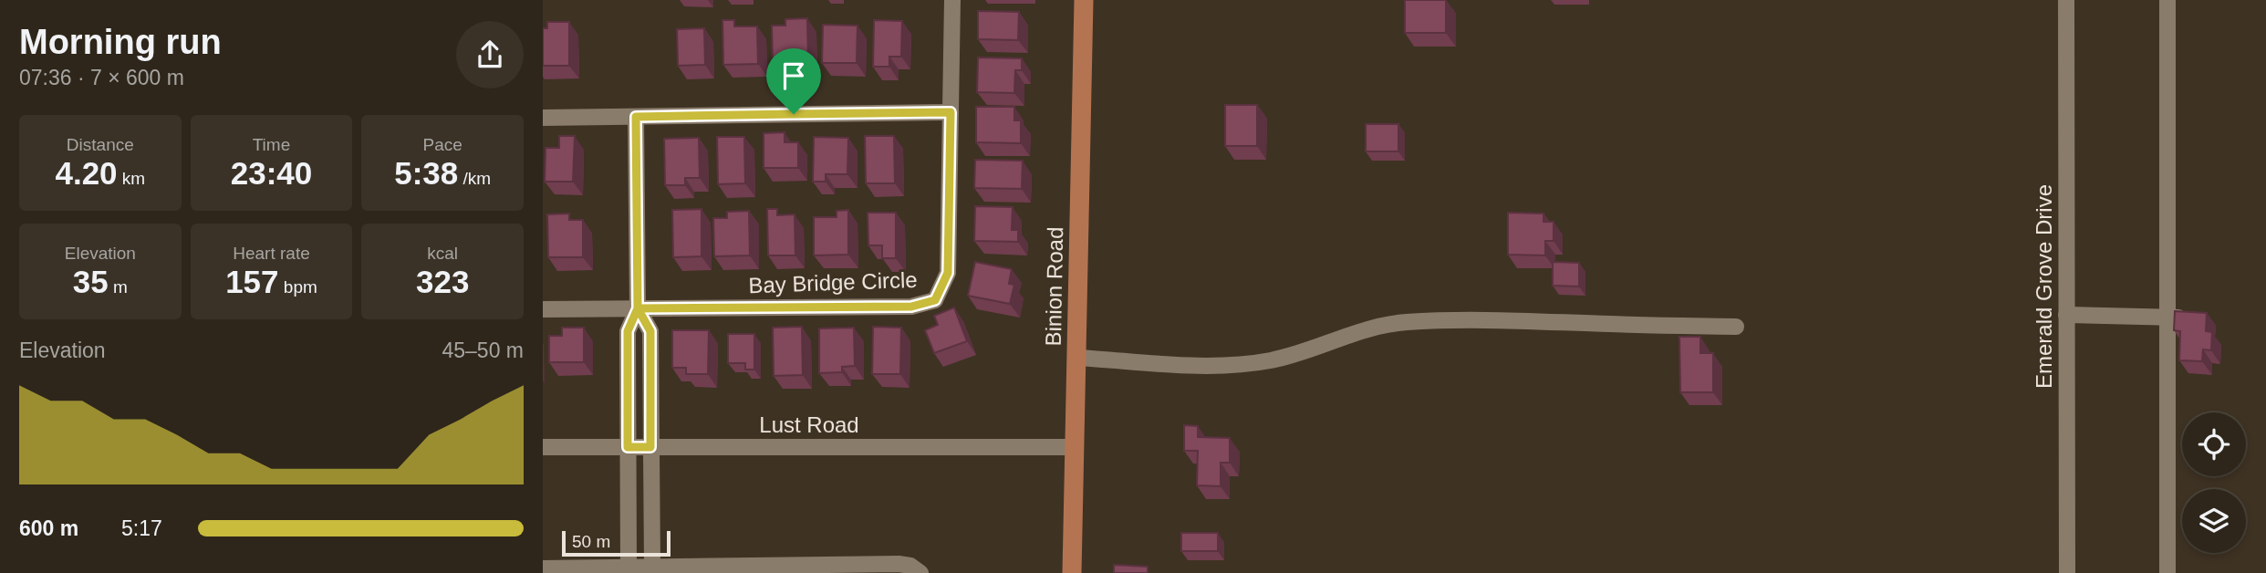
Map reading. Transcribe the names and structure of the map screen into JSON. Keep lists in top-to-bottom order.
{
  "streets": {
    "main road": ["Binion Road"],
    "street": ["Bay Bridge Circle", "Emerald Grove Drive", "Lust Road"]
  },
  "crossings": [
    ["Binion Road", "Lust Road"]
  ],
  "scale_bar": "50 m",
  "page": {
    "heading": ["Morning run", "07:36 · 7 × 600 m"],
    "stats": [
      ["Distance", "4.20 km"],
      ["Time", "23:40"],
      ["Pace", "5:38 /km"],
      ["Elevation", "35 m"],
      ["Heart rate", "157 bpm"],
      ["kcal", "323"]
    ],
    "chart": ["Elevation", "45–50 m"],
    "list": [
      {
        "name": "600 m",
        "note": "5:17"
      }
    ],
    "scale": "50 m"
  }
}
